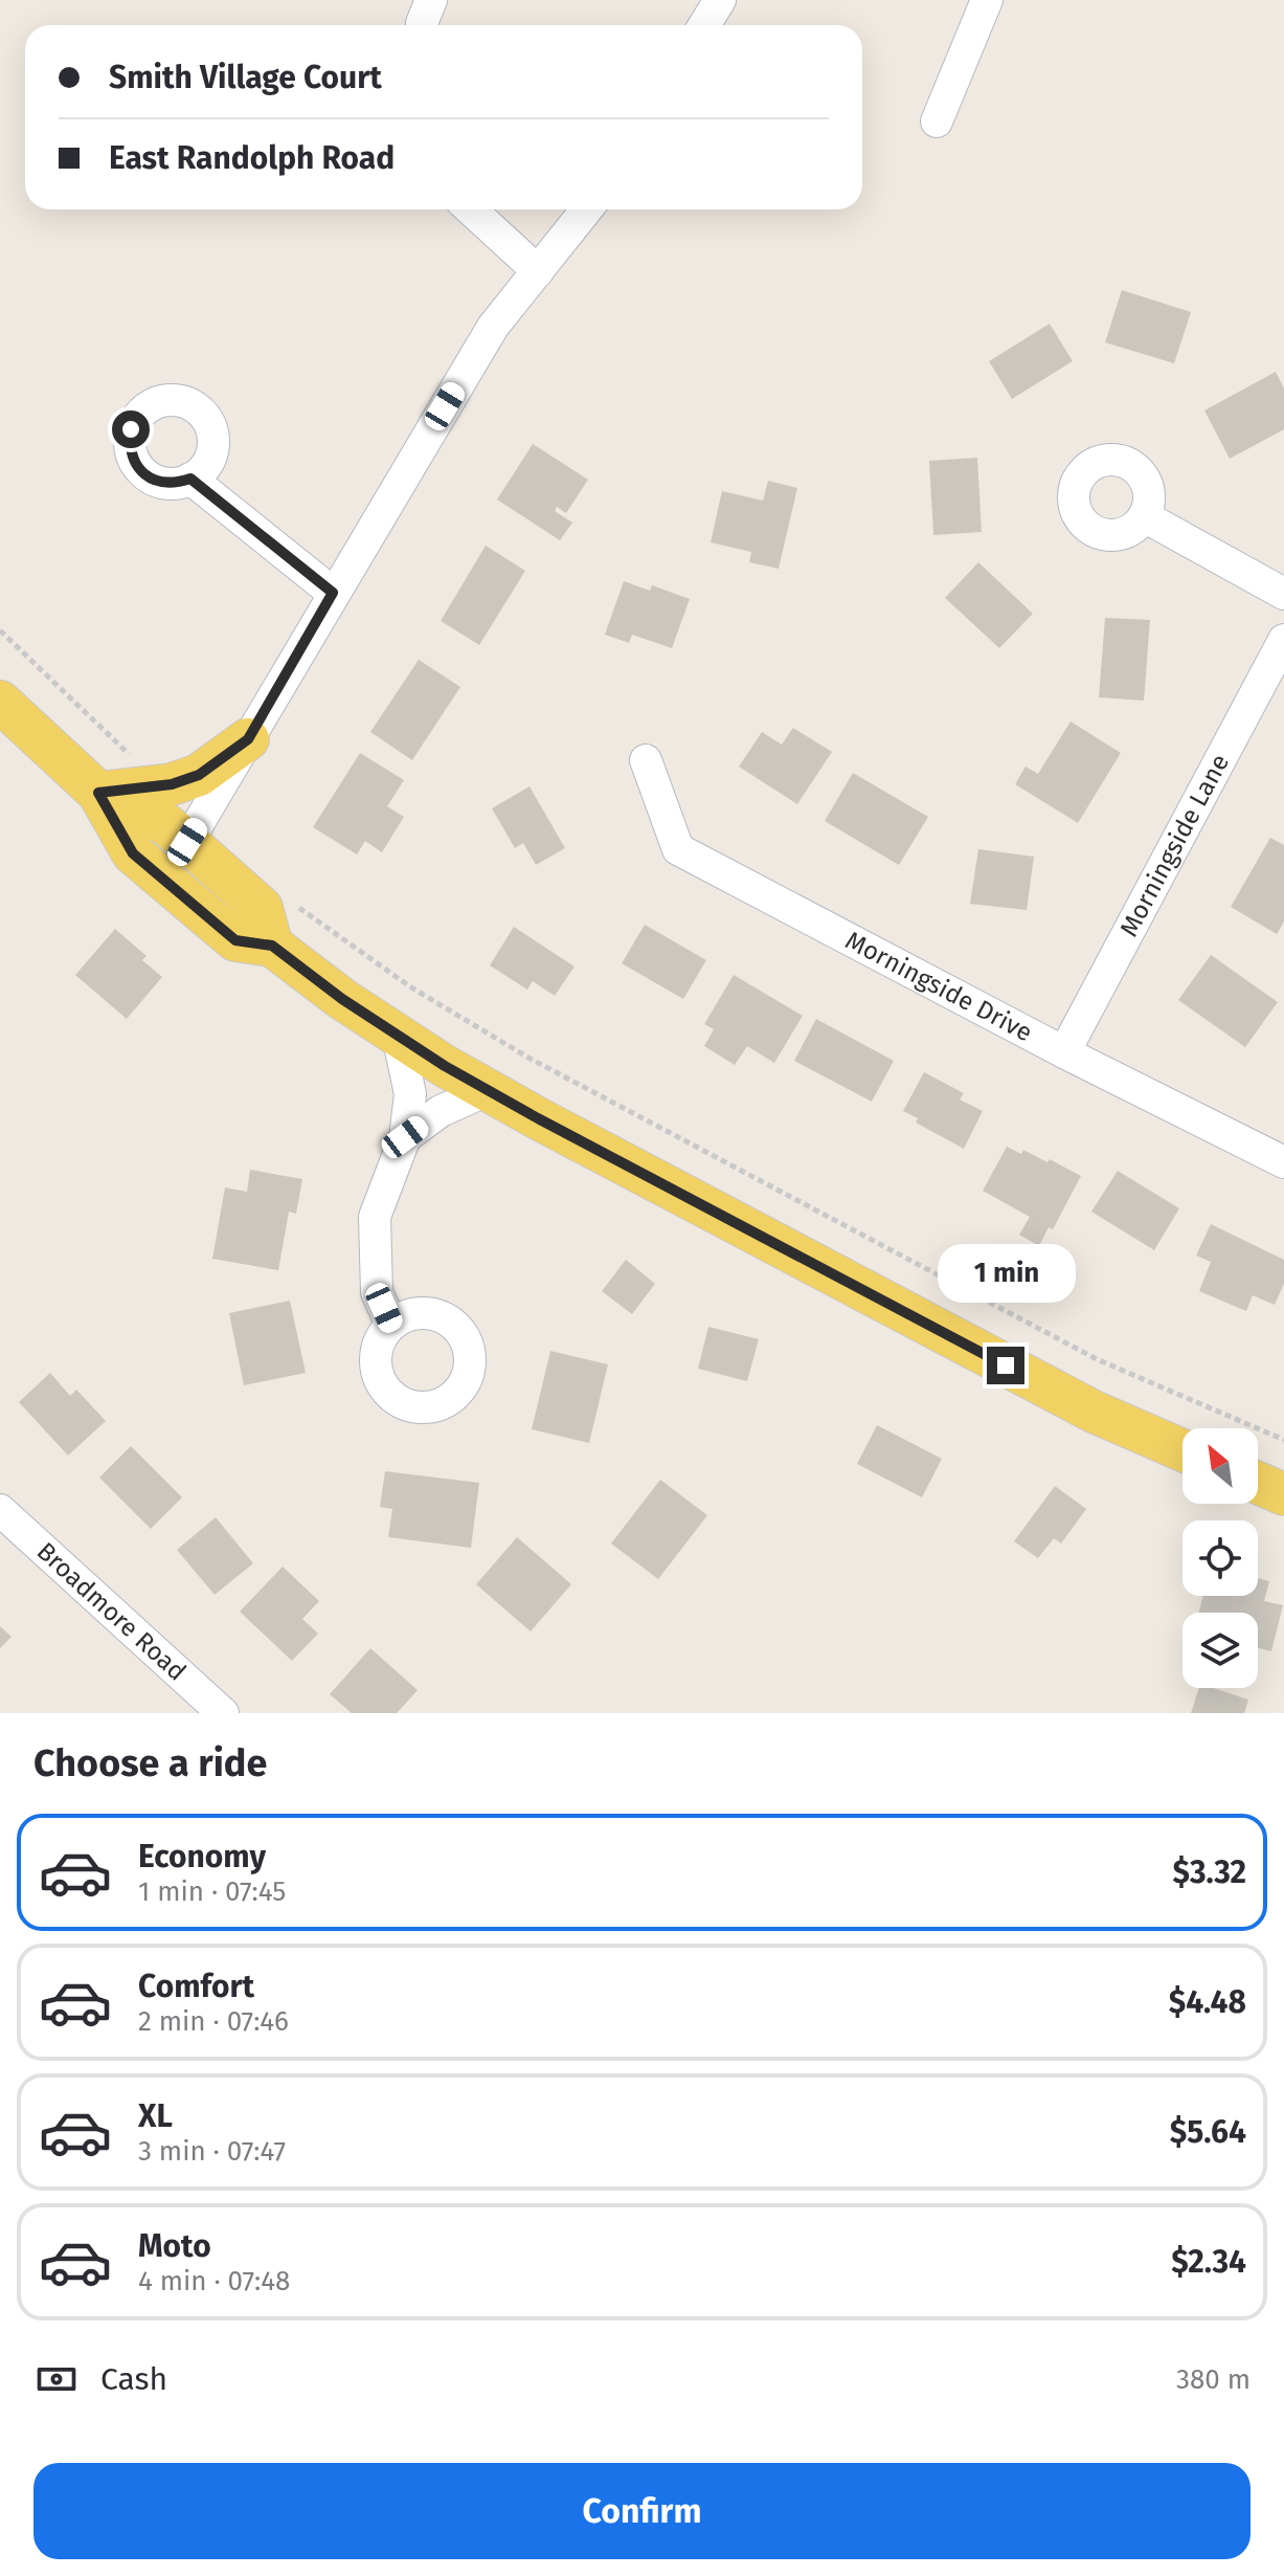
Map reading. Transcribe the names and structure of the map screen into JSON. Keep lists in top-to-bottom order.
{
  "streets": {
    "street": ["Morningside Lane", "Morningside Drive", "Broadmore Road"]
  },
  "crossings": [
    ["Morningside Lane", "Morningside Drive"]
  ],
  "north": "top left",
  "page": {
    "banner": ["Smith Village Court", "East Randolph Road"],
    "bubble": "1 min",
    "heading": "Choose a ride",
    "list": [
      {
        "name": "Economy",
        "note": "1 min · 07:45",
        "value": "$3.32"
      },
      {
        "name": "Comfort",
        "note": "2 min · 07:46",
        "value": "$4.48"
      },
      {
        "name": "XL",
        "note": "3 min · 07:47",
        "value": "$5.64"
      },
      {
        "name": "Moto",
        "note": "4 min · 07:48",
        "value": "$2.34"
      }
    ],
    "pay": ["Cash", "380 m"],
    "buttons": "Confirm"
  }
}
